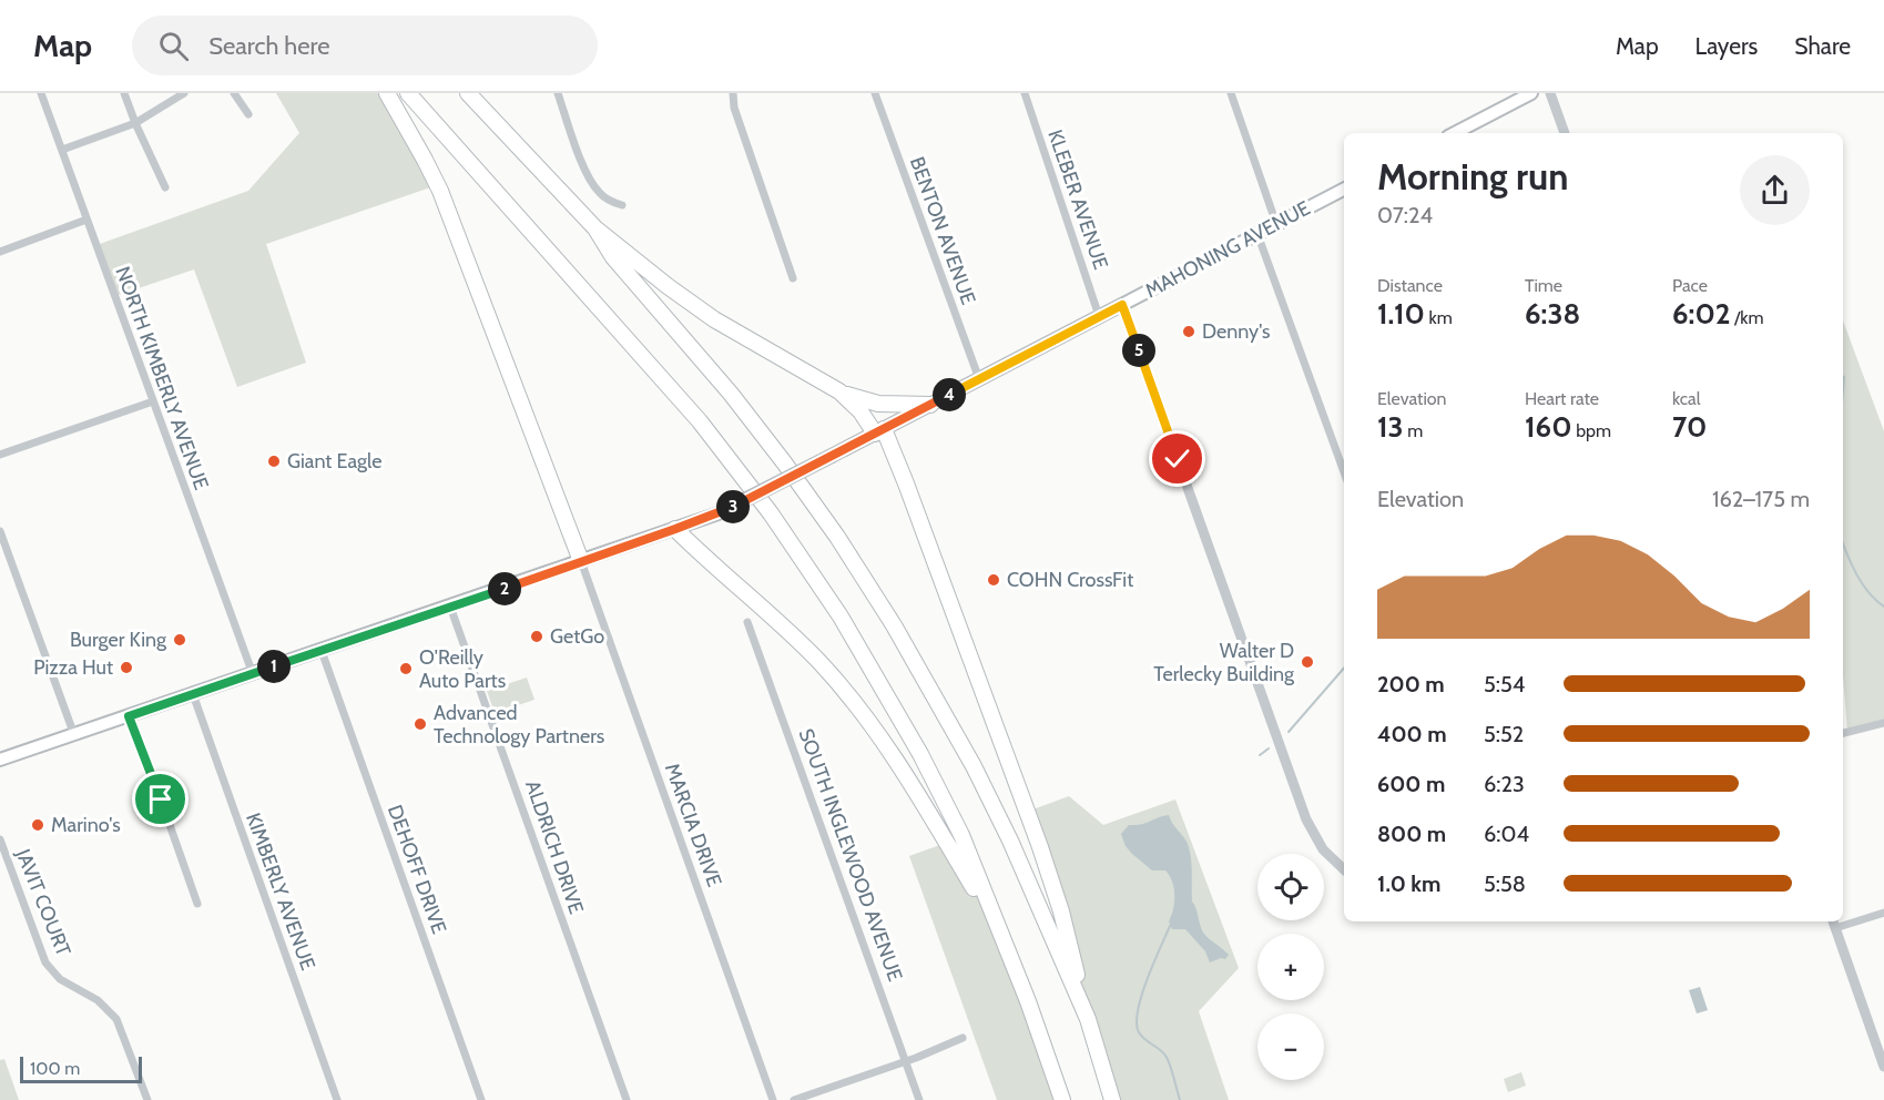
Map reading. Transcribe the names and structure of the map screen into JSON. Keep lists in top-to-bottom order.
{
  "streets": {
    "main road": ["MAHONING AVENUE"],
    "street": [
      "KLEBER AVENUE",
      "BENTON AVENUE",
      "NORTH KIMBERLY AVENUE",
      "MARCIA DRIVE",
      "ALDRICH DRIVE",
      "SOUTH INGLEWOOD AVENUE",
      "DEHOFF DRIVE",
      "KIMBERLY AVENUE",
      "JAVIT COURT"
    ]
  },
  "crossings": [
    ["KLEBER AVENUE", "MAHONING AVENUE"],
    ["BENTON AVENUE", "MAHONING AVENUE"],
    ["MAHONING AVENUE", "NORTH KIMBERLY AVENUE"],
    ["MAHONING AVENUE", "MARCIA DRIVE"],
    ["MAHONING AVENUE", "ALDRICH DRIVE"],
    ["MAHONING AVENUE", "DEHOFF DRIVE"],
    ["MAHONING AVENUE", "KIMBERLY AVENUE"]
  ],
  "places": [
    "Denny's",
    "Giant Eagle",
    "COHN CrossFit",
    "GetGo",
    "Burger King",
    "Walter D Terlecky Building",
    "Pizza Hut",
    "O'Reilly Auto Parts",
    "Advanced Technology Partners",
    "Marino's"
  ],
  "scale_bar": "100 m",
  "page": {
    "header": "Map",
    "search": "Search here",
    "nav": ["Map", "Layers", "Share"],
    "heading": ["Morning run", "07:24"],
    "stats": [
      ["Distance", "1.10 km"],
      ["Time", "6:38"],
      ["Pace", "6:02 /km"],
      ["Elevation", "13 m"],
      ["Heart rate", "160 bpm"],
      ["kcal", "70"]
    ],
    "pins": [
      "5",
      "4",
      "3",
      "2",
      "1"
    ],
    "chart": ["Elevation", "162–175 m"],
    "list": [
      {
        "name": "200 m",
        "note": "5:54"
      },
      {
        "name": "400 m",
        "note": "5:52"
      },
      {
        "name": "600 m",
        "note": "6:23"
      },
      {
        "name": "800 m",
        "note": "6:04"
      },
      {
        "name": "1.0 km",
        "note": "5:58"
      }
    ],
    "map_buttons": ["+", "−"],
    "scale": "100 m"
  }
}
